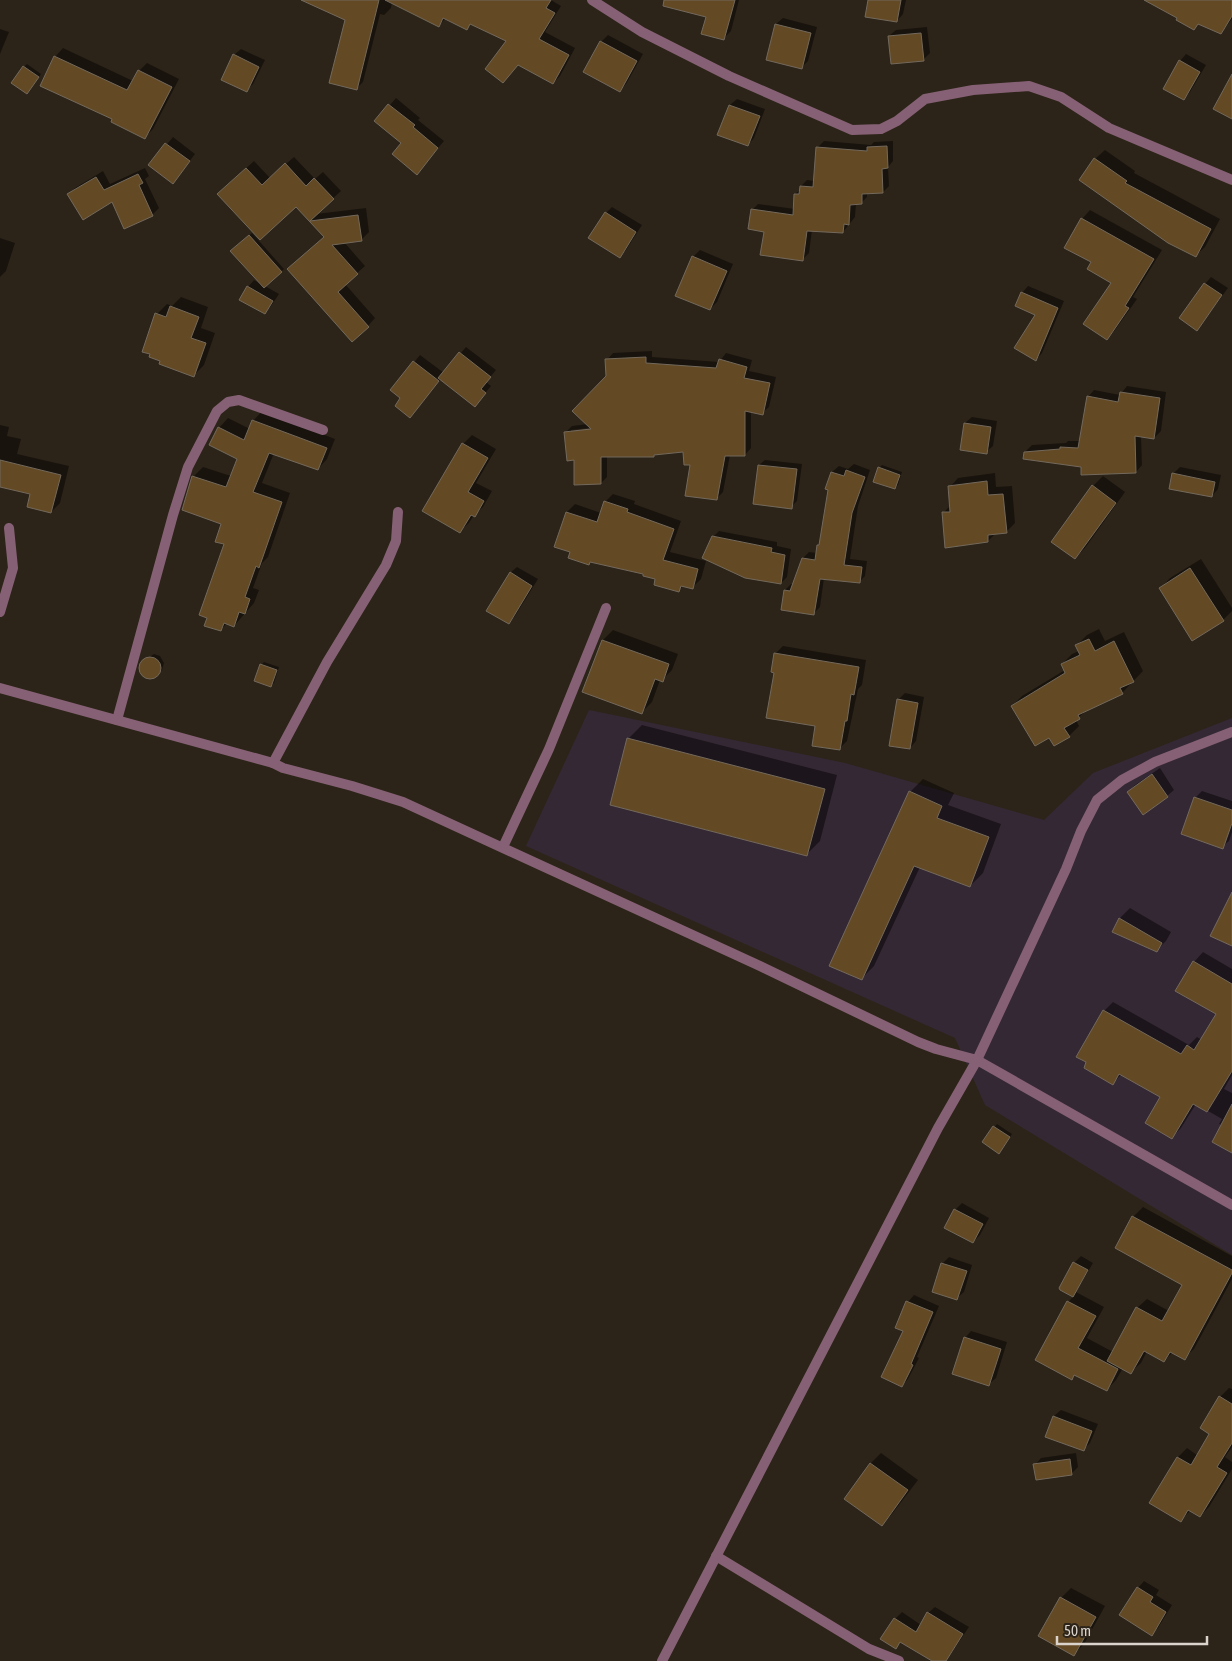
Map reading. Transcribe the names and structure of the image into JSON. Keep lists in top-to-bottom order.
{
  "scale_bar": "50 m"
}
